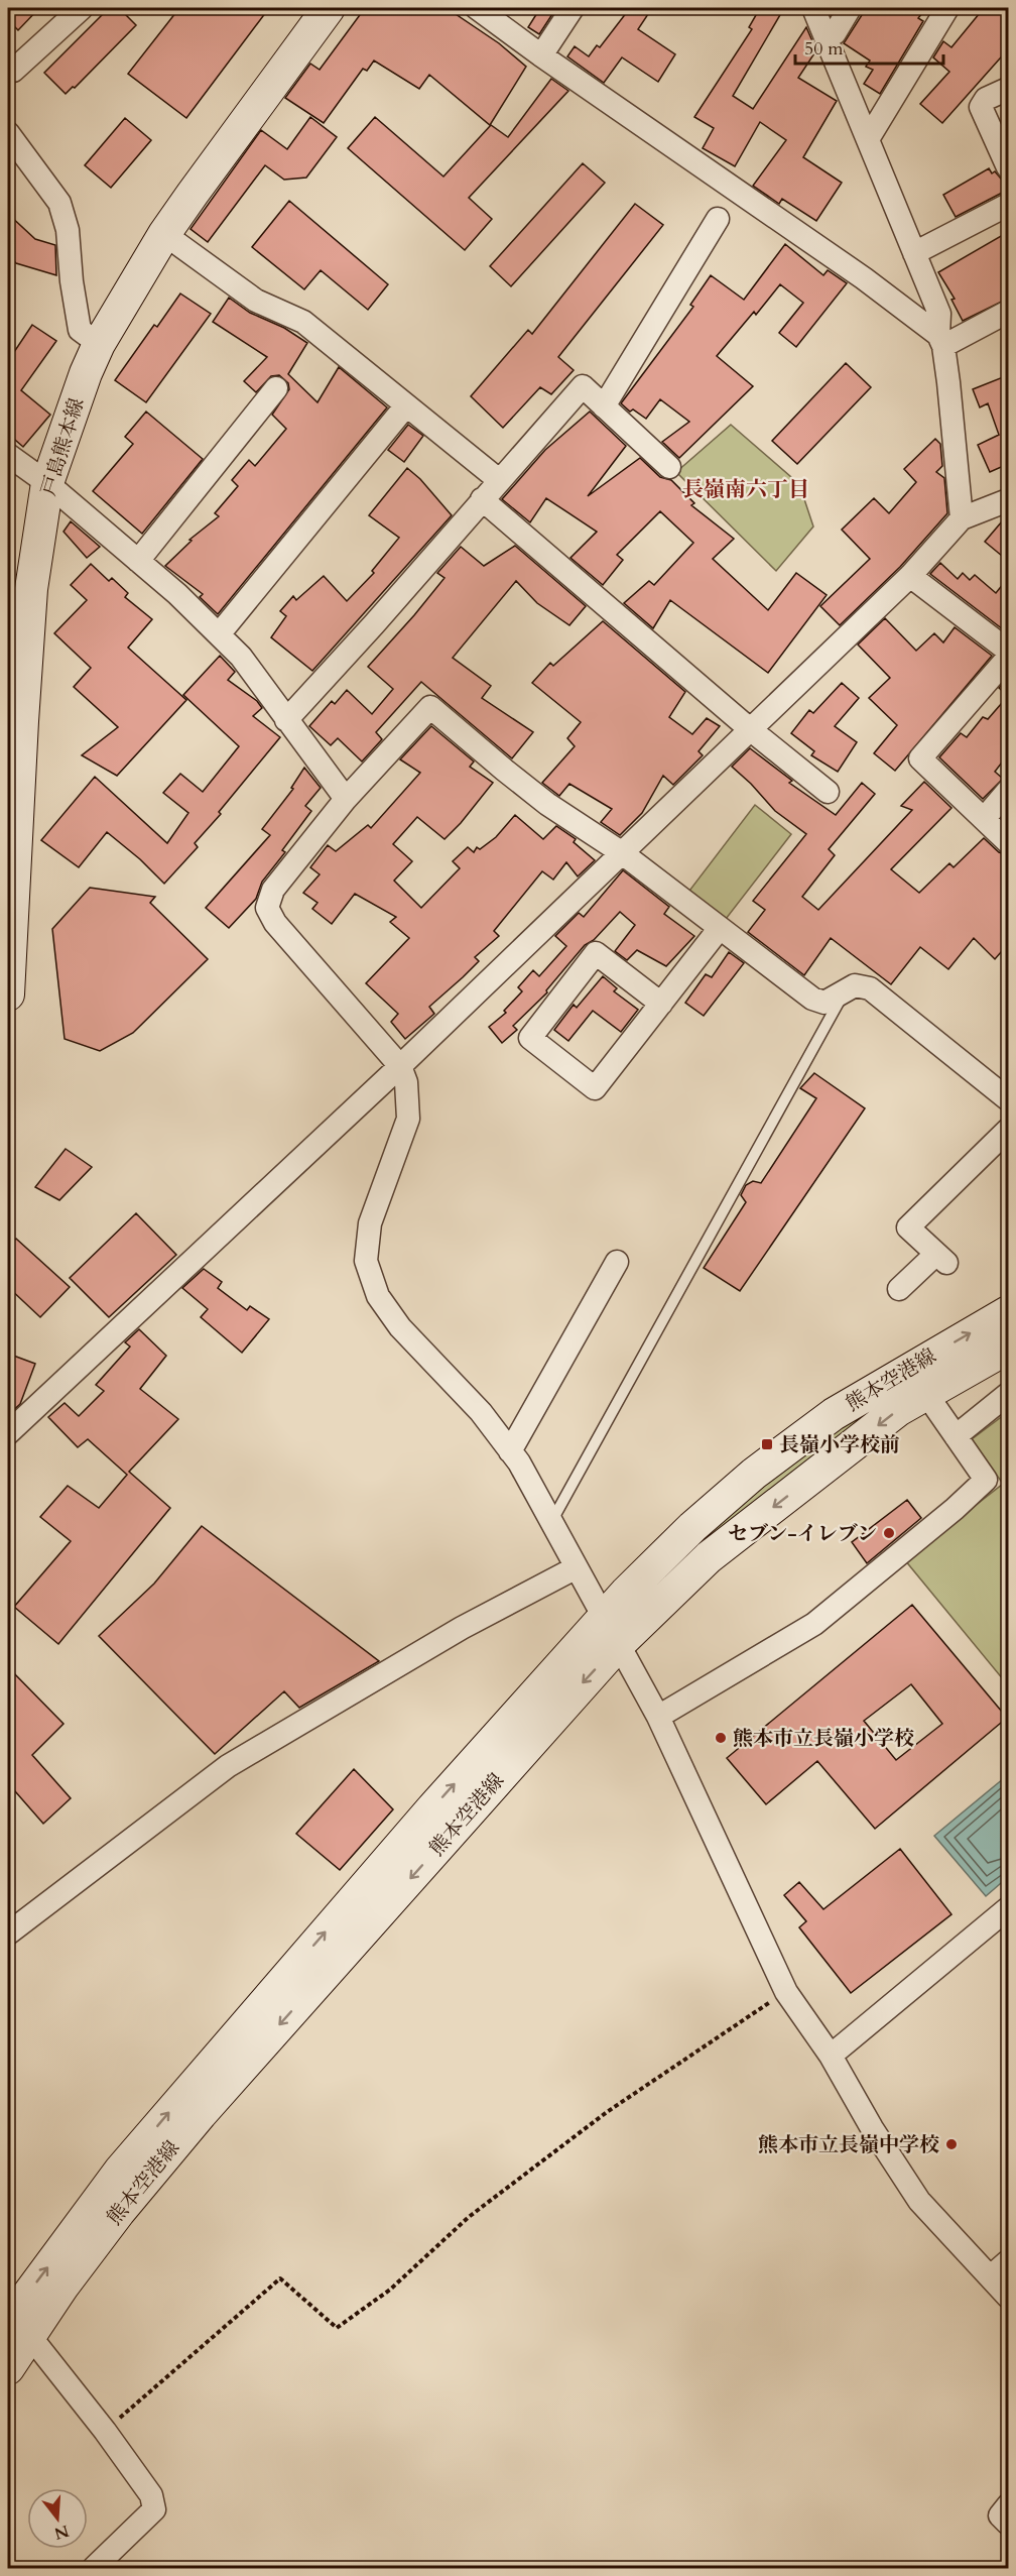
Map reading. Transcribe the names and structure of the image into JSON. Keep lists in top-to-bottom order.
{
  "streets": {
    "main road": ["戸島熊本線", "熊本空港線"]
  },
  "districts": ["長嶺南六丁目"],
  "places": {
    "transit": ["長嶺小学校前"],
    "other": ["セブン-イレブン", "熊本市立長嶺小学校", "熊本市立長嶺中学校"]
  },
  "scale_bar": "50 m",
  "north": "bottom"
}
